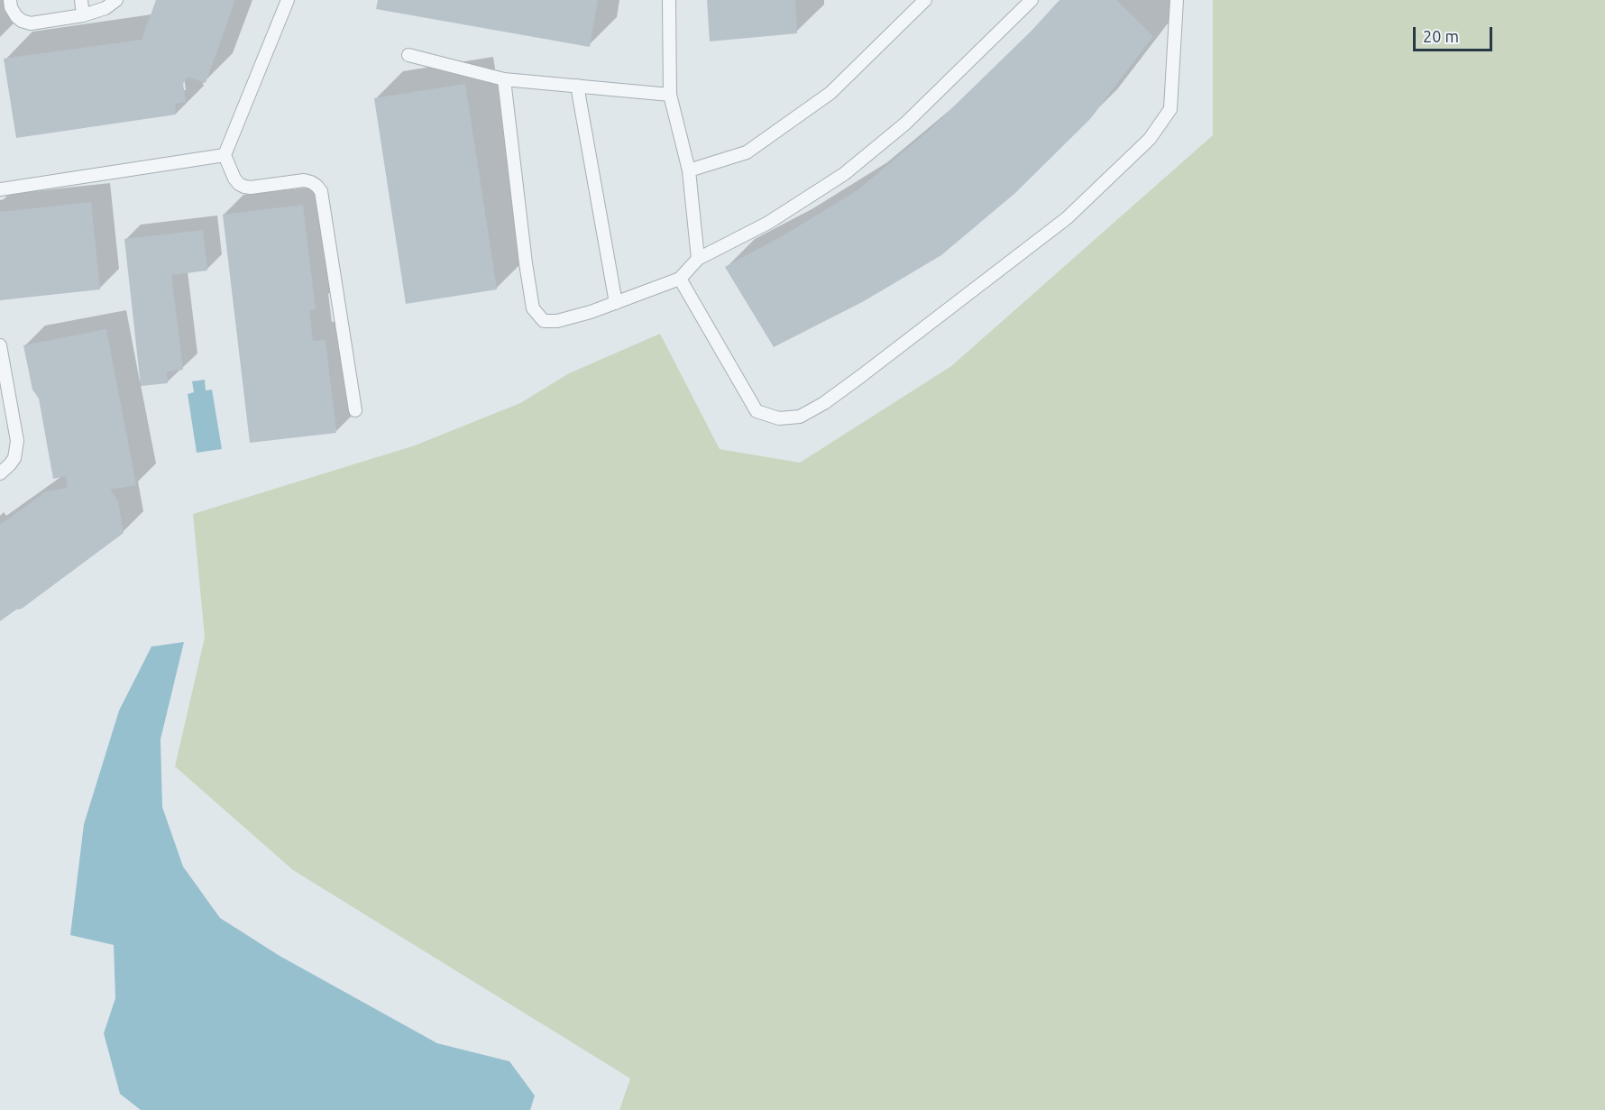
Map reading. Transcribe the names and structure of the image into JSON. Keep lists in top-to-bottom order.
{
  "scale_bar": "20 m"
}
